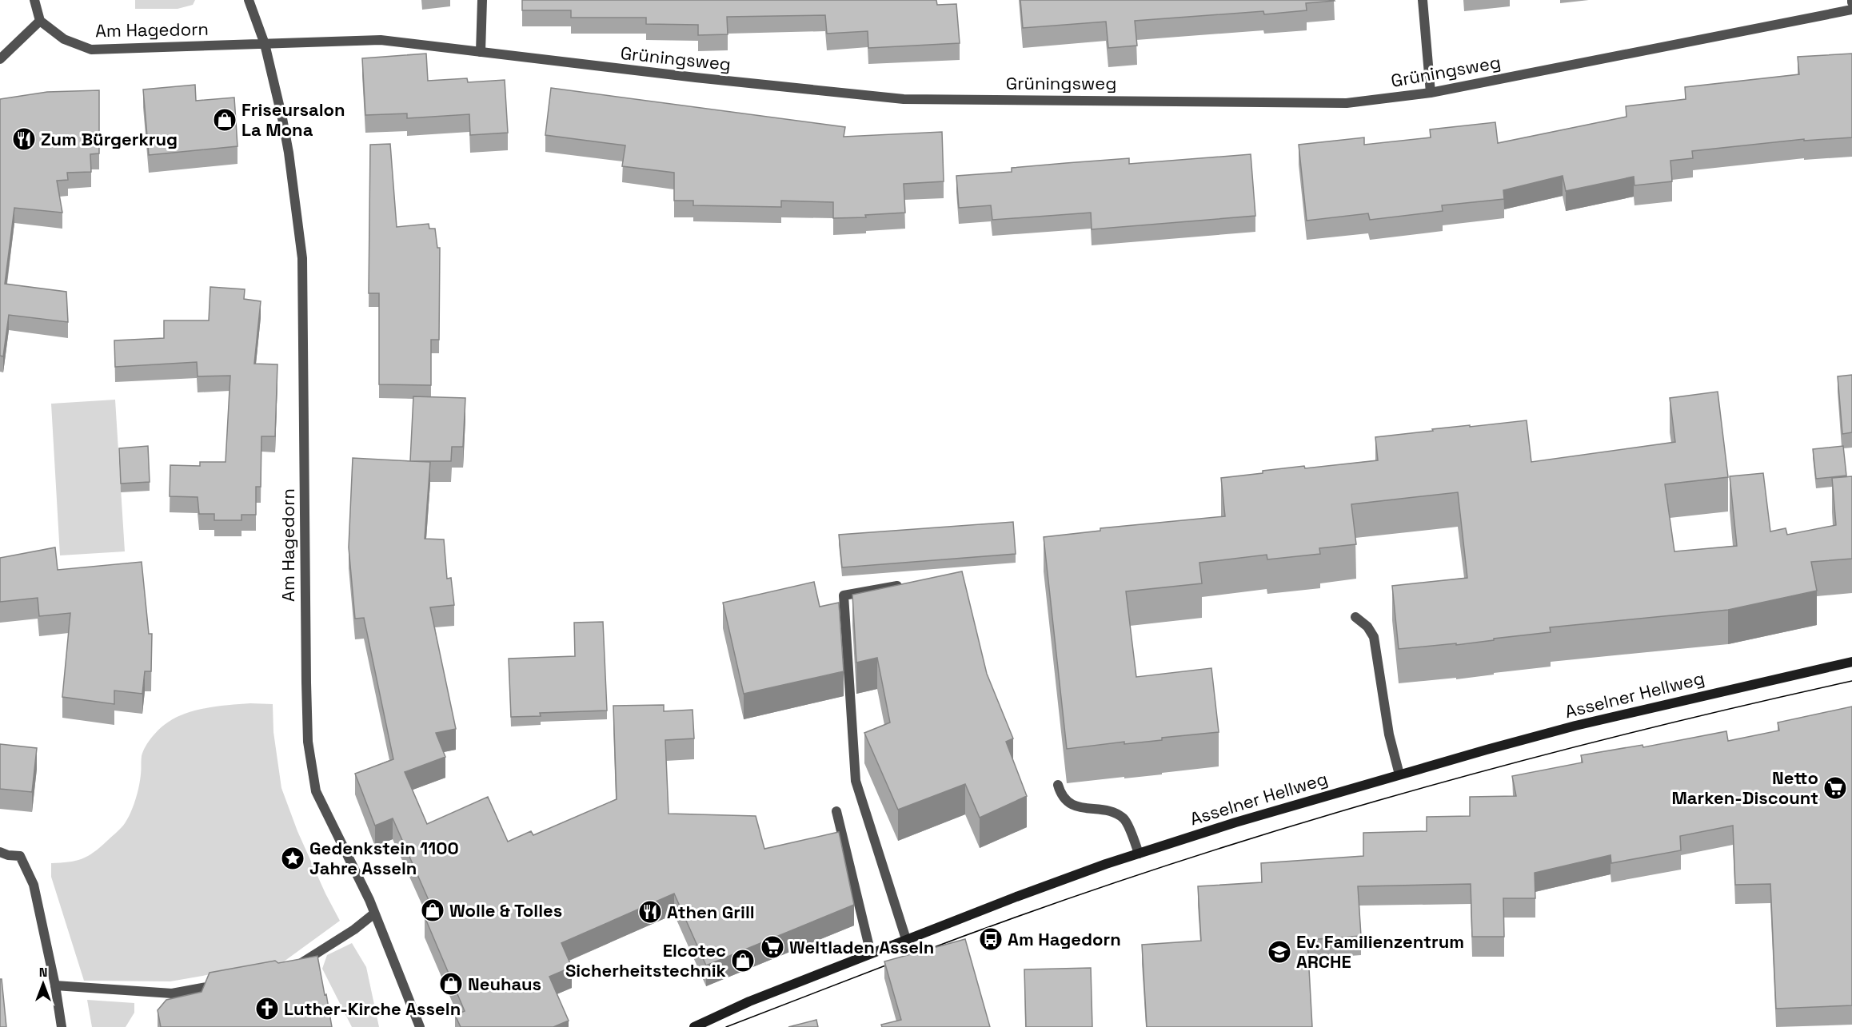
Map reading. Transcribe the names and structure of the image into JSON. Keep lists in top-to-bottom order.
{
  "streets": {
    "main road": ["Asselner Hellweg"],
    "street": ["Am Hagedorn", "Grüningsweg"]
  },
  "crossings": [
    ["Am Hagedorn", "Grüningsweg"]
  ],
  "places": {
    "shop": [
      "Friseursalon La Mona",
      "Wolle & Tolles",
      "Elcotec Sicherheitstechnik",
      "Neuhaus"
    ],
    "restaurant": ["Zum Bürgerkrug", "Athen Grill"],
    "supermarket": ["Netto Marken-Discount", "Weltladen Asseln"],
    "place": ["Gedenkstein 1100 Jahre Asseln"],
    "bus stop": ["Am Hagedorn"],
    "school or university": ["Ev. Familienzentrum ARCHE"],
    "church": ["Luther-Kirche Asseln"]
  },
  "north": "top"
}
